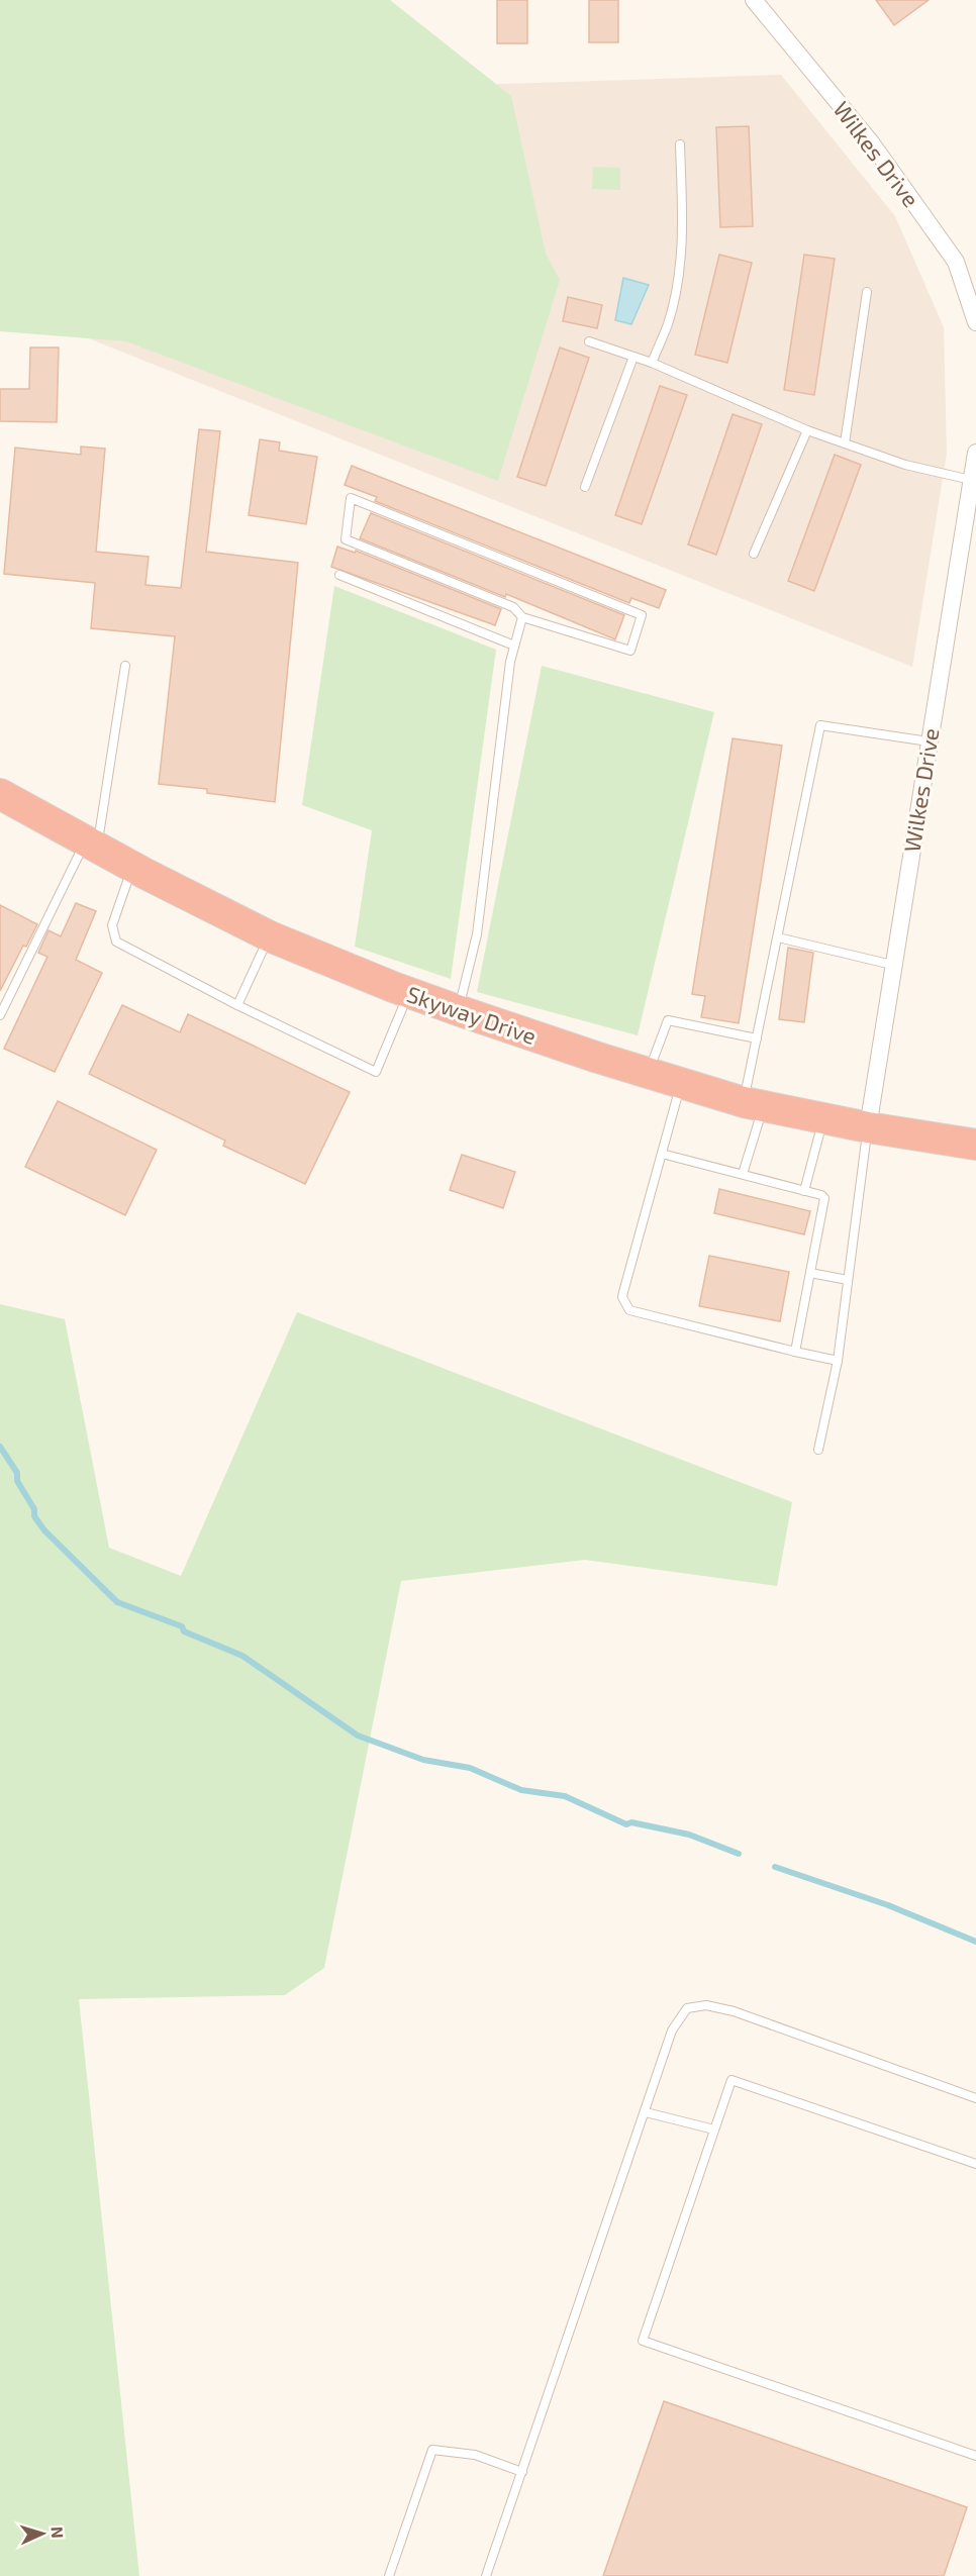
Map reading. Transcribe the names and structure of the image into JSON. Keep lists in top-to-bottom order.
{
  "streets": {
    "highway": ["Skyway Drive"],
    "street": ["Wilkes Drive"]
  },
  "crossings": [
    ["Wilkes Drive", "Skyway Drive"]
  ],
  "north": "right"
}
